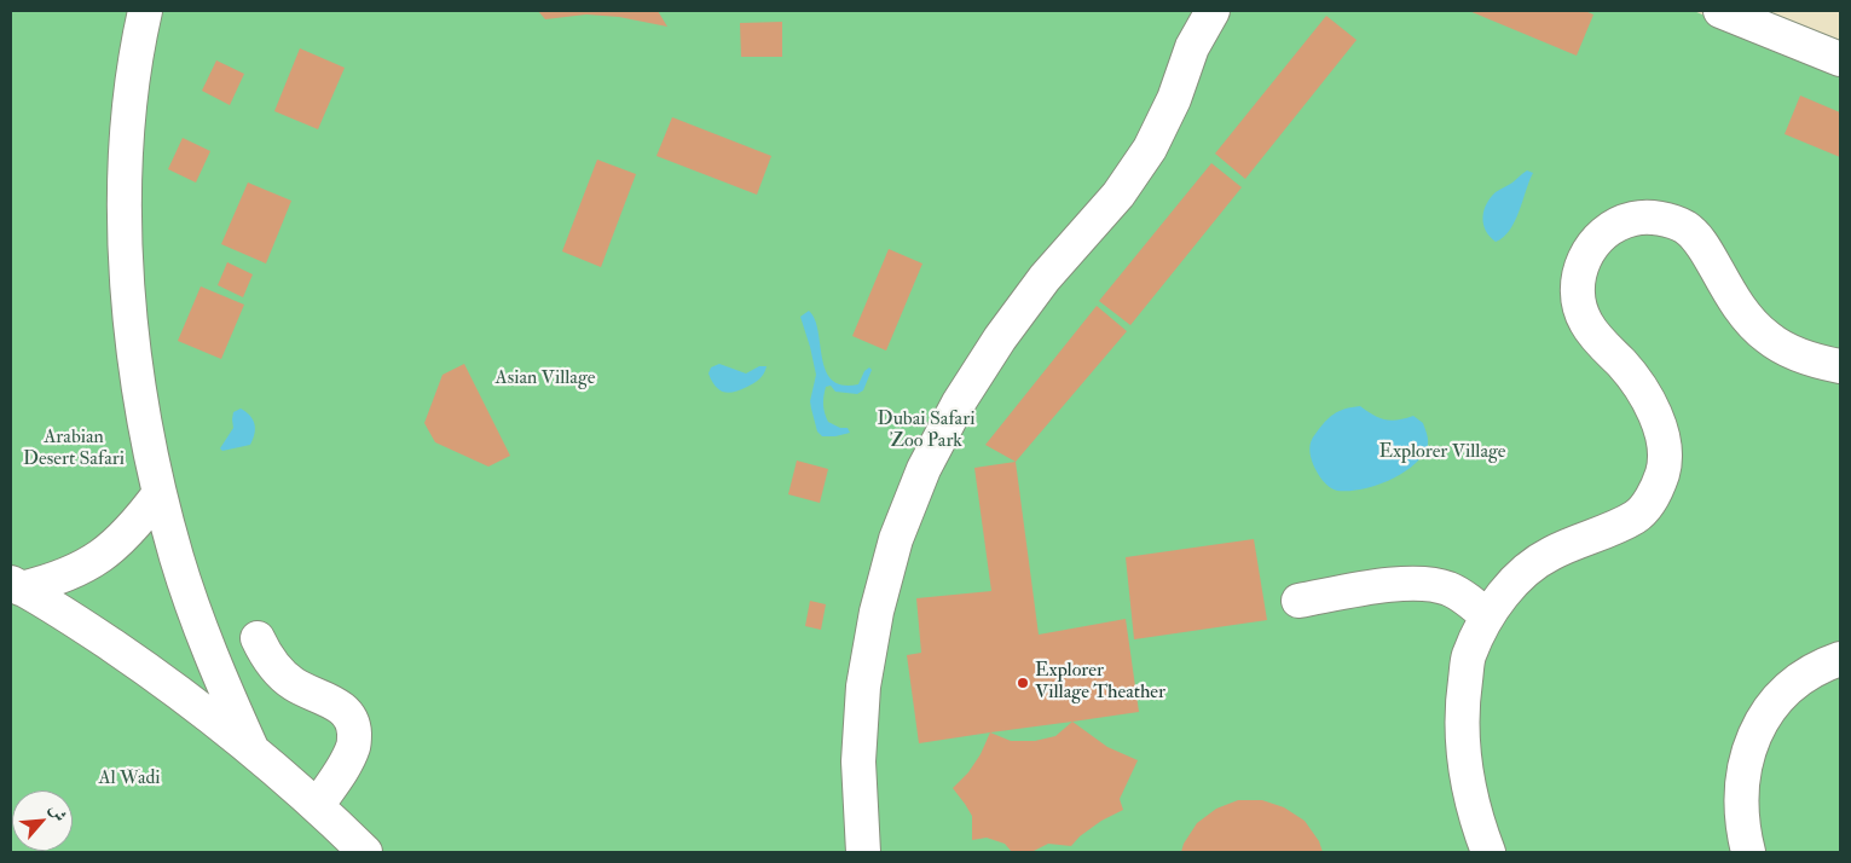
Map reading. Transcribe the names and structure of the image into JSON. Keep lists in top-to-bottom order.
{
  "parks": [
    "Asian Village",
    "Dubai Safari Zoo Park",
    "Arabian Desert Safari",
    "Explorer Village",
    "Al Wadi"
  ],
  "places": ["Explorer Village Theather"],
  "north": "top right"
}
